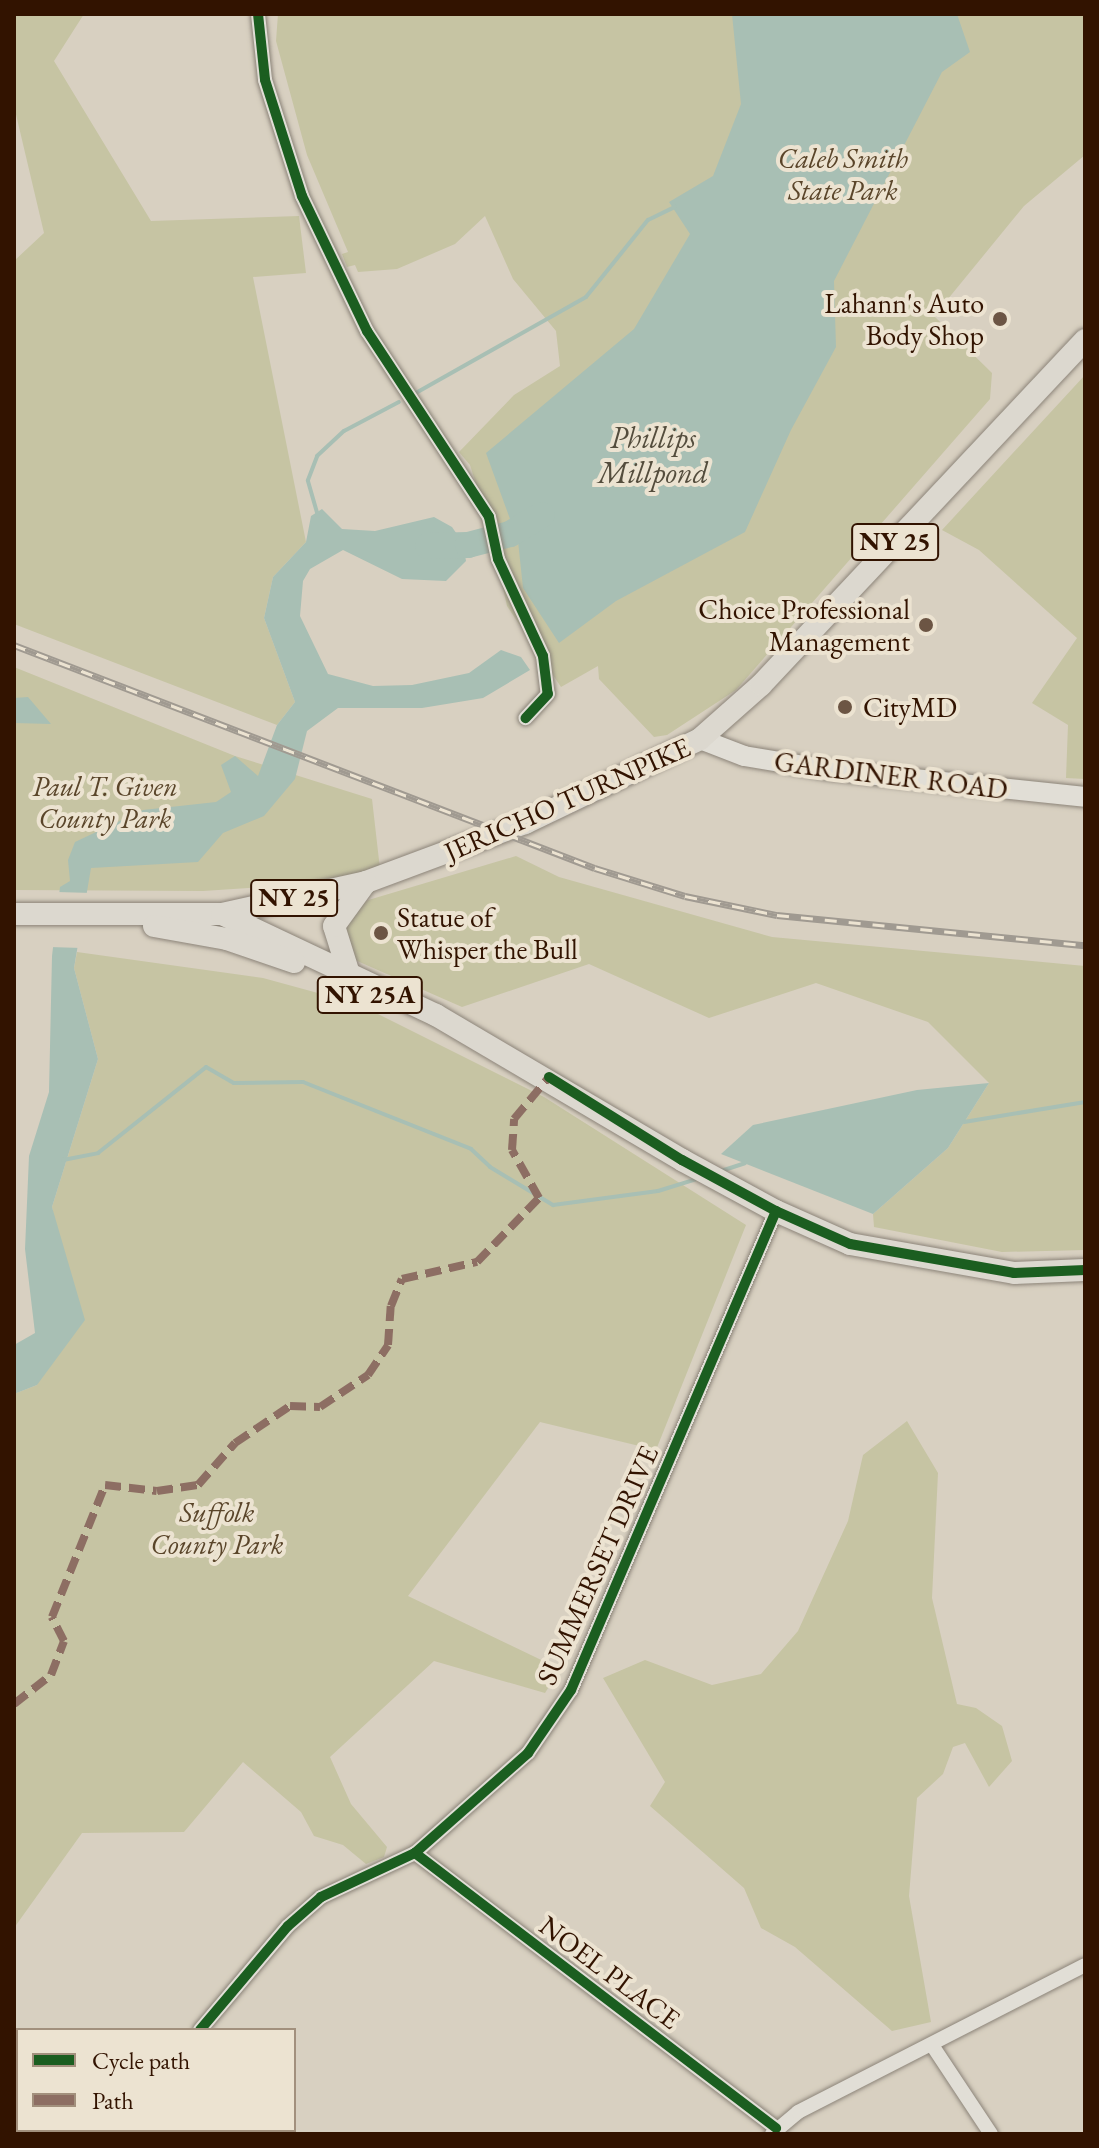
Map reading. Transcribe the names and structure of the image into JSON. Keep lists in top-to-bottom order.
{
  "streets": {
    "main road": [
      "NY 25",
      "GARDINER ROAD",
      "JERICHO TURNPIKE",
      "NY 25A"
    ],
    "street": ["SUMMERSET DRIVE", "NOEL PLACE"]
  },
  "crossings": [
    ["NY 25", "JERICHO TURNPIKE"],
    ["NY 25", "NY 25A"],
    ["GARDINER ROAD", "JERICHO TURNPIKE"],
    ["JERICHO TURNPIKE", "NY 25A"],
    ["NY 25A", "SUMMERSET DRIVE"],
    ["SUMMERSET DRIVE", "NOEL PLACE"]
  ],
  "water": ["Phillips Millpond"],
  "parks": ["Caleb Smith State Park", "Paul T. Given County Park", "Suffolk County Park"],
  "places": [
    "Lahann's Auto Body Shop",
    "Choice Professional Management",
    "CityMD",
    "Statue of Whisper the Bull"
  ],
  "legend": ["Cycle path", "Path"]
}
